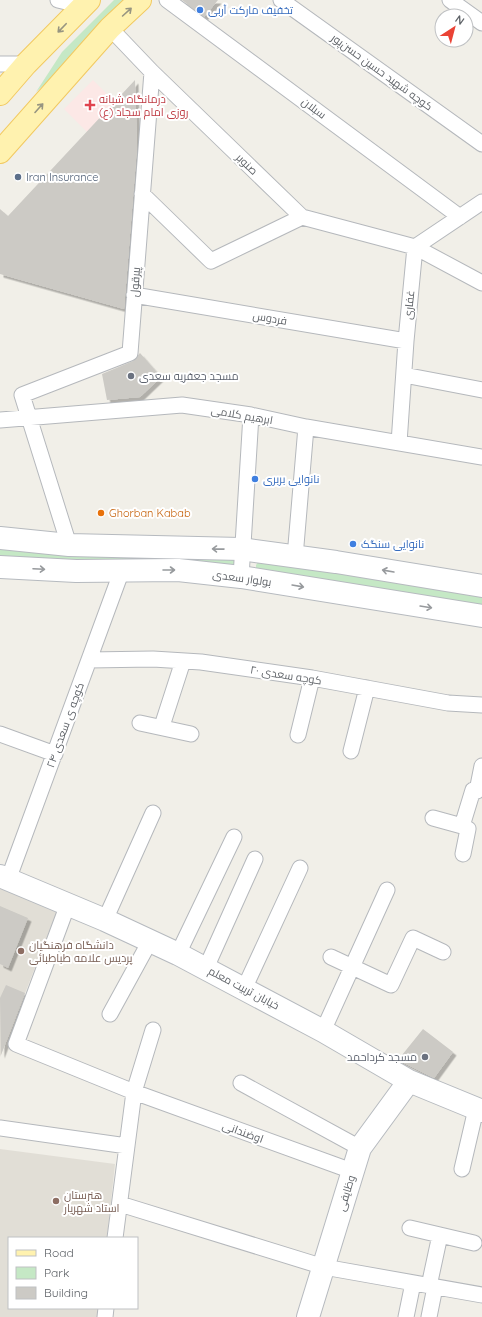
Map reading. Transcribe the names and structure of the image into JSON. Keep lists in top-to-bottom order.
{
  "streets": {
    "main road": ["بولوار سعدی", "خیابان تربیت معلم", "وظایفی"],
    "street": [
      "کوچه شهید حسین حسن‌پور",
      "سبلان",
      "صنوبر",
      "پیرقول",
      "غفاری",
      "فردوس",
      "ابرهیم کلامی",
      "کوچه سعدی ۲۰",
      "کوچه ی سعدی ۲۴",
      "اوضندانی"
    ]
  },
  "crossings": [
    ["صنوبر", "پیرقول"],
    ["صنوبر", "غفاری"],
    ["پیرقول", "فردوس"],
    ["پیرقول", "ابرهیم کلامی"],
    ["غفاری", "فردوس"],
    ["غفاری", "ابرهیم کلامی"],
    ["بولوار سعدی", "کوچه ی سعدی ۲۴"],
    ["کوچه سعدی ۲۰", "کوچه ی سعدی ۲۴"],
    ["کوچه ی سعدی ۲۴", "خیابان تربیت معلم"],
    ["خیابان تربیت معلم", "اوضندانی"],
    ["خیابان تربیت معلم", "وظایفی"],
    ["اوضندانی", "وظایفی"]
  ],
  "places": {
    "other": [
      "تخفیف مارکت آربی",
      "Iran Insurance",
      "مسجد جعفریه سعدی",
      "نانوایی بربری",
      "Ghorban Kabab",
      "نانوایی سنگک",
      "دانشگاه فرهنگیان پردیس علامه طباطبائی",
      "مسجد کرداحمد",
      "هنرستان استاد شهریار"
    ],
    "health": ["درمانگاه شبانه روزی امام سجاد (ع)"]
  },
  "legend": ["Road", "Park", "Building"],
  "north": "top right"
}
